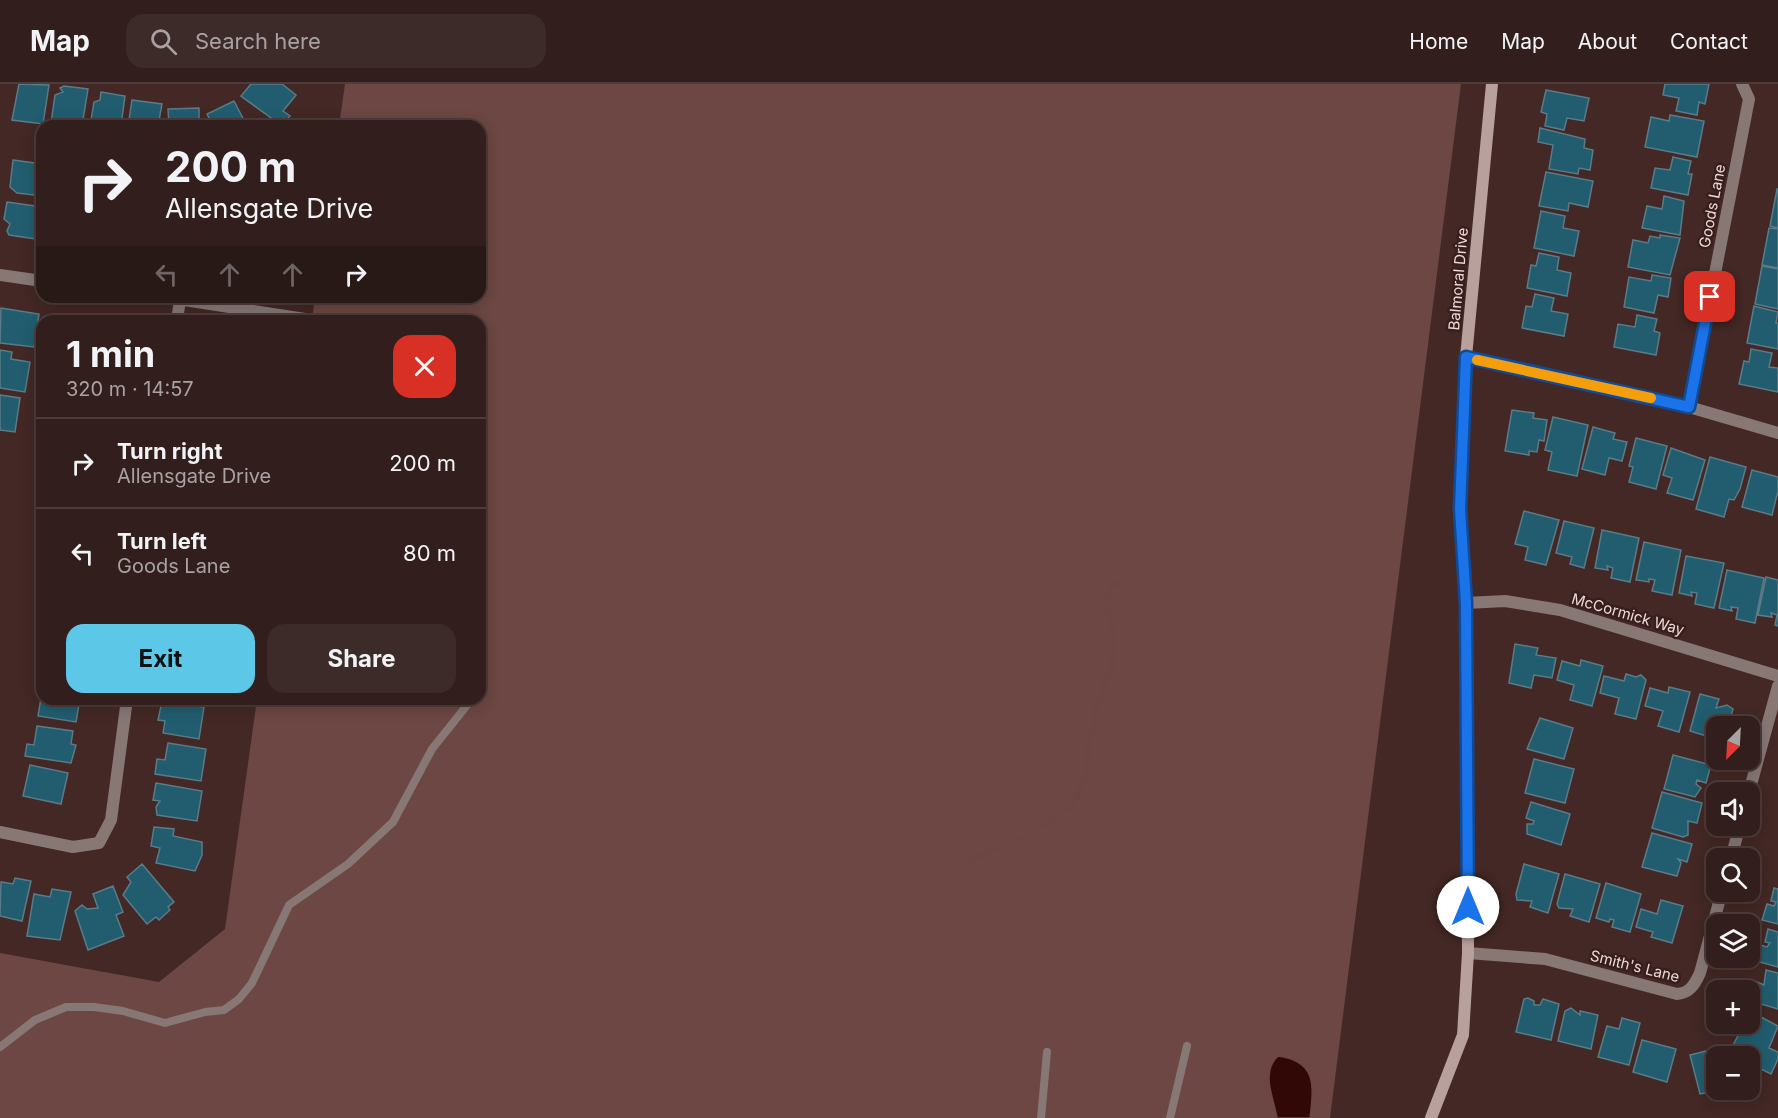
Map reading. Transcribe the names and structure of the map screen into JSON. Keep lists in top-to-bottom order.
{
  "streets": {
    "street": [
      "Goods Lane",
      "Balmoral Drive",
      "McCormick Way",
      "Smith's Lane"
    ]
  },
  "crossings": [
    ["Balmoral Drive", "McCormick Way"],
    ["Balmoral Drive", "Smith's Lane"]
  ],
  "north": "bottom left",
  "page": {
    "header": "Map",
    "search": "Search here",
    "nav": [
      "Home",
      "Map",
      "About",
      "Contact"
    ],
    "turn": ["200 m", "Allensgate Drive"],
    "heading": ["1 min", "320 m · 14:57"],
    "list": [
      {
        "name": "Turn right",
        "note": "Allensgate Drive",
        "value": "200 m"
      },
      {
        "name": "Turn left",
        "note": "Goods Lane",
        "value": "80 m"
      }
    ],
    "buttons": ["Exit", "Share"],
    "map_buttons": ["+", "−"]
  }
}
